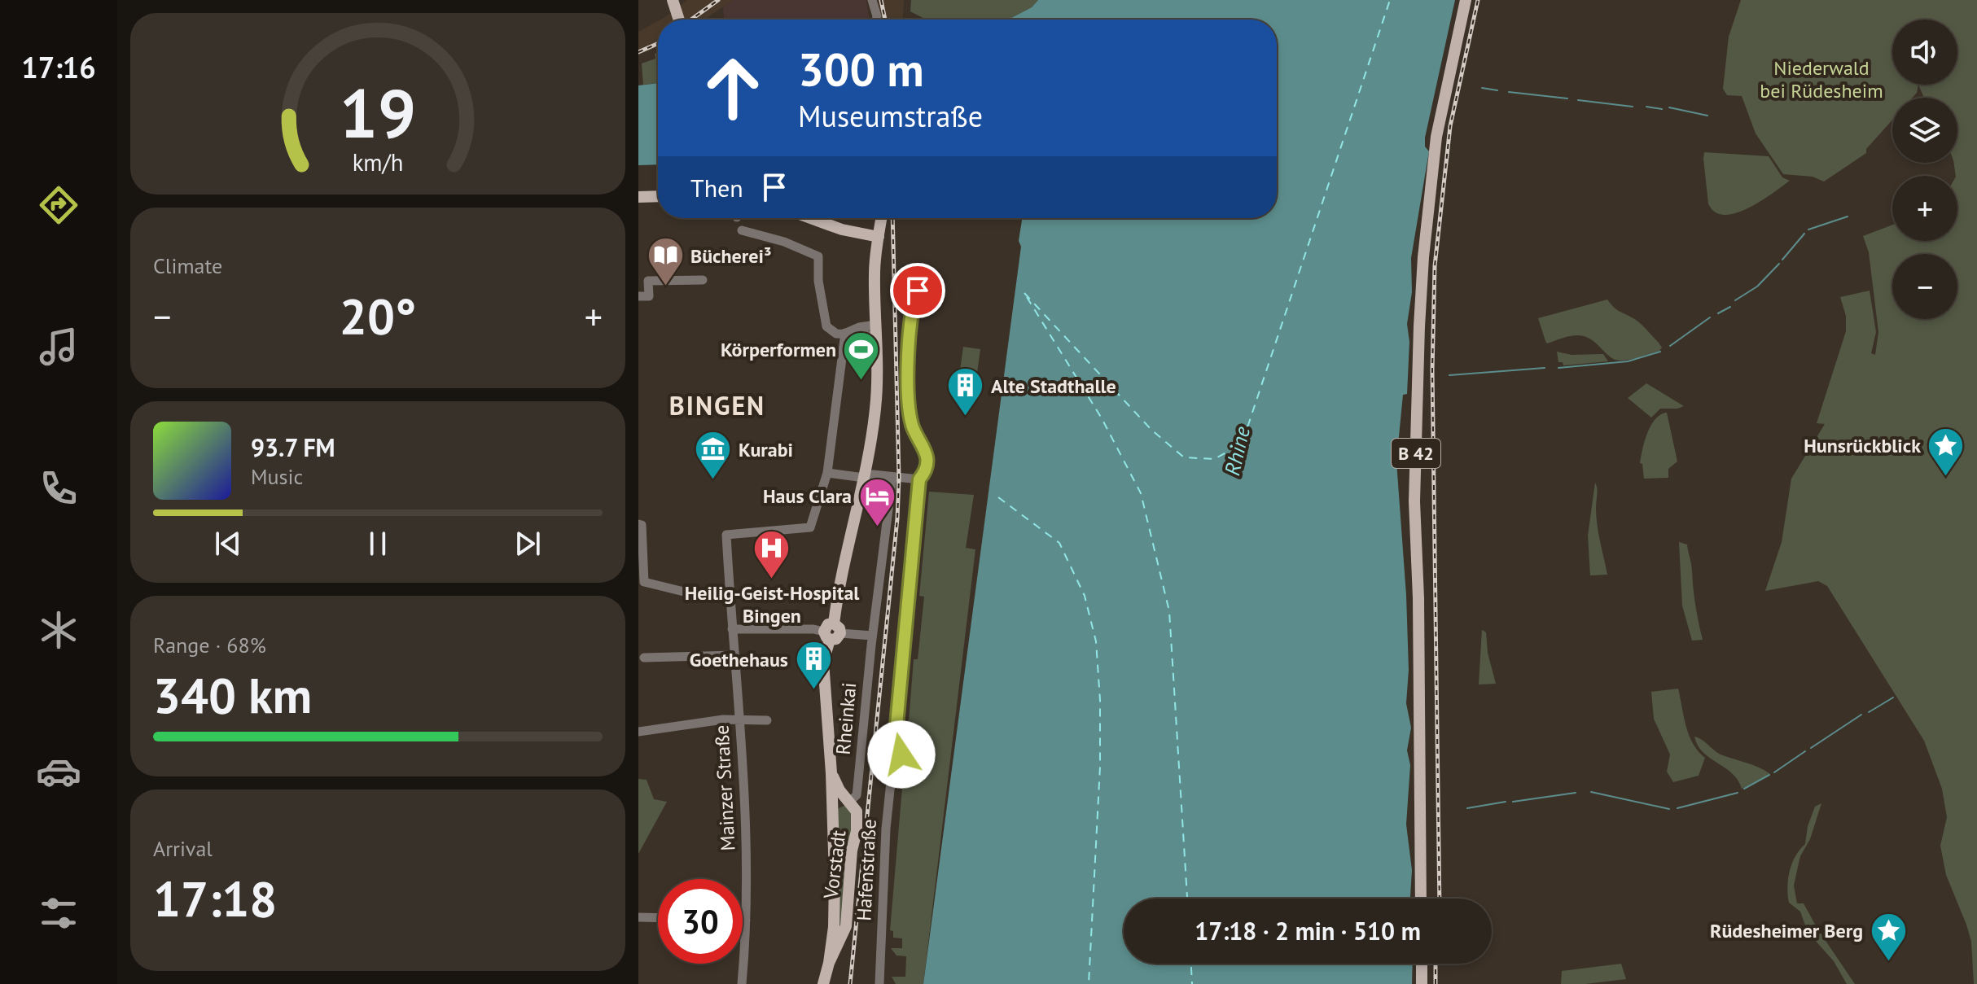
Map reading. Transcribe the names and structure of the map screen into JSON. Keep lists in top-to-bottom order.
{
  "streets": {
    "main road": ["B 42", "Vorstadt"],
    "street": ["Rheinkai", "Mainzer Straße", "Hafenstraße"]
  },
  "crossings": [
    ["Rheinkai", "Vorstadt"]
  ],
  "districts": ["BINGEN"],
  "water": ["Rhine"],
  "parks": ["Niederwald bei Rüdesheim"],
  "places": {
    "library": ["Bücherei³"],
    "sports": ["Körperformen"],
    "building": ["Alte Stadthalle", "Goethehaus"],
    "place": ["Hunsrückblick", "Rüdesheimer Berg"],
    "museum": ["Kurabi"],
    "hotel": ["Haus Clara"],
    "hospital": ["Heilig-Geist-Hospital Bingen"]
  },
  "page": {
    "tabs": "17:16",
    "map_buttons": ["+", "−"],
    "turn": ["300 m", "Museumstraße"],
    "then": "Then",
    "tile": [
      "Climate",
      ["Range · 68%", "340 km"],
      ["Arrival", "17:18"]
    ],
    "heat": ["−", "20°", "+"],
    "song": ["93.7 FM", "Music"],
    "limit": "30",
    "trip": "17:18 · 2 min · 510 m",
    "gauge": ["19", "km/h"]
  }
}
